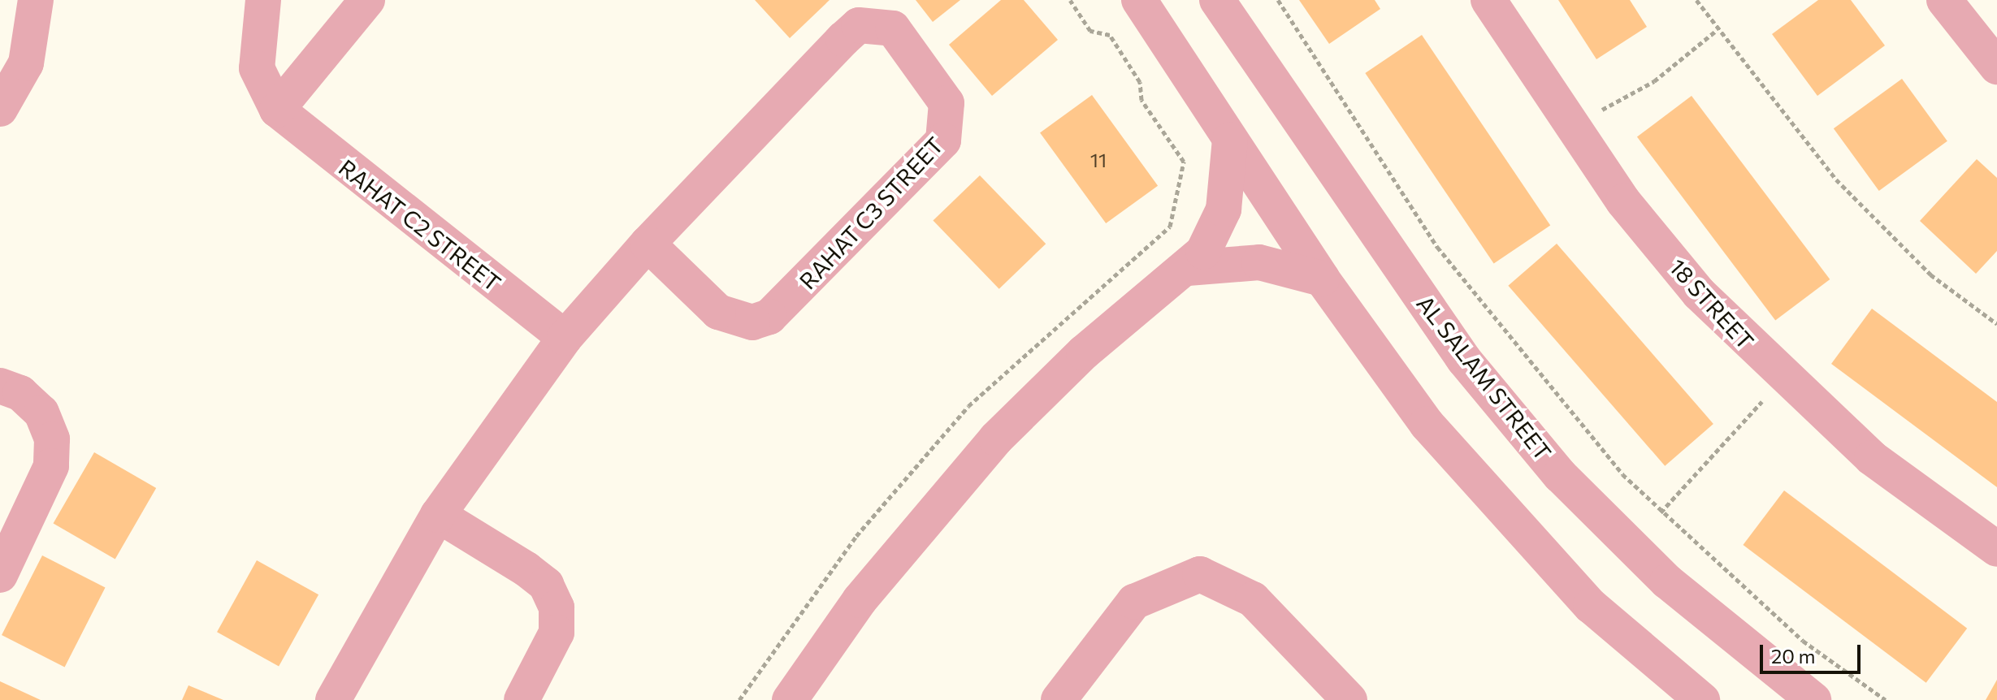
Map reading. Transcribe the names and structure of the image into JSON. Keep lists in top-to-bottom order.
{
  "streets": {
    "street": [
      "RAHAT C3 STREET",
      "RAHAT C2 STREET",
      "18 STREET",
      "AL SALAM STREET"
    ]
  },
  "crossings": [
    ["RAHAT C3 STREET", "RAHAT C2 STREET"]
  ],
  "house_numbers": ["11"],
  "scale_bar": "20 m"
}
